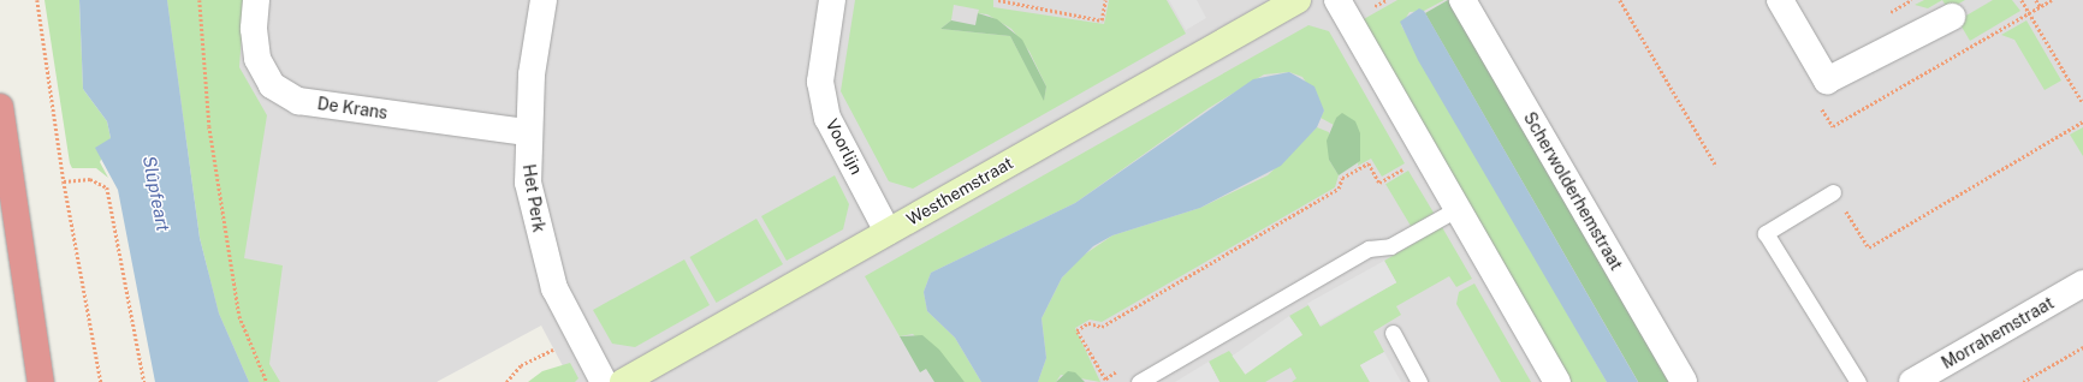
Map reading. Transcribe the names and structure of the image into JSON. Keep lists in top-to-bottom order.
{
  "streets": {
    "street": [
      "De Krans",
      "Voorlijn",
      "Westhemstraat",
      "Scherwolderhemstraat",
      "Het Perk",
      "Morrahemstraat"
    ]
  },
  "crossings": [
    ["De Krans", "Het Perk"],
    ["Voorlijn", "Westhemstraat"]
  ],
  "water": ["Slûpfeart"]
}
